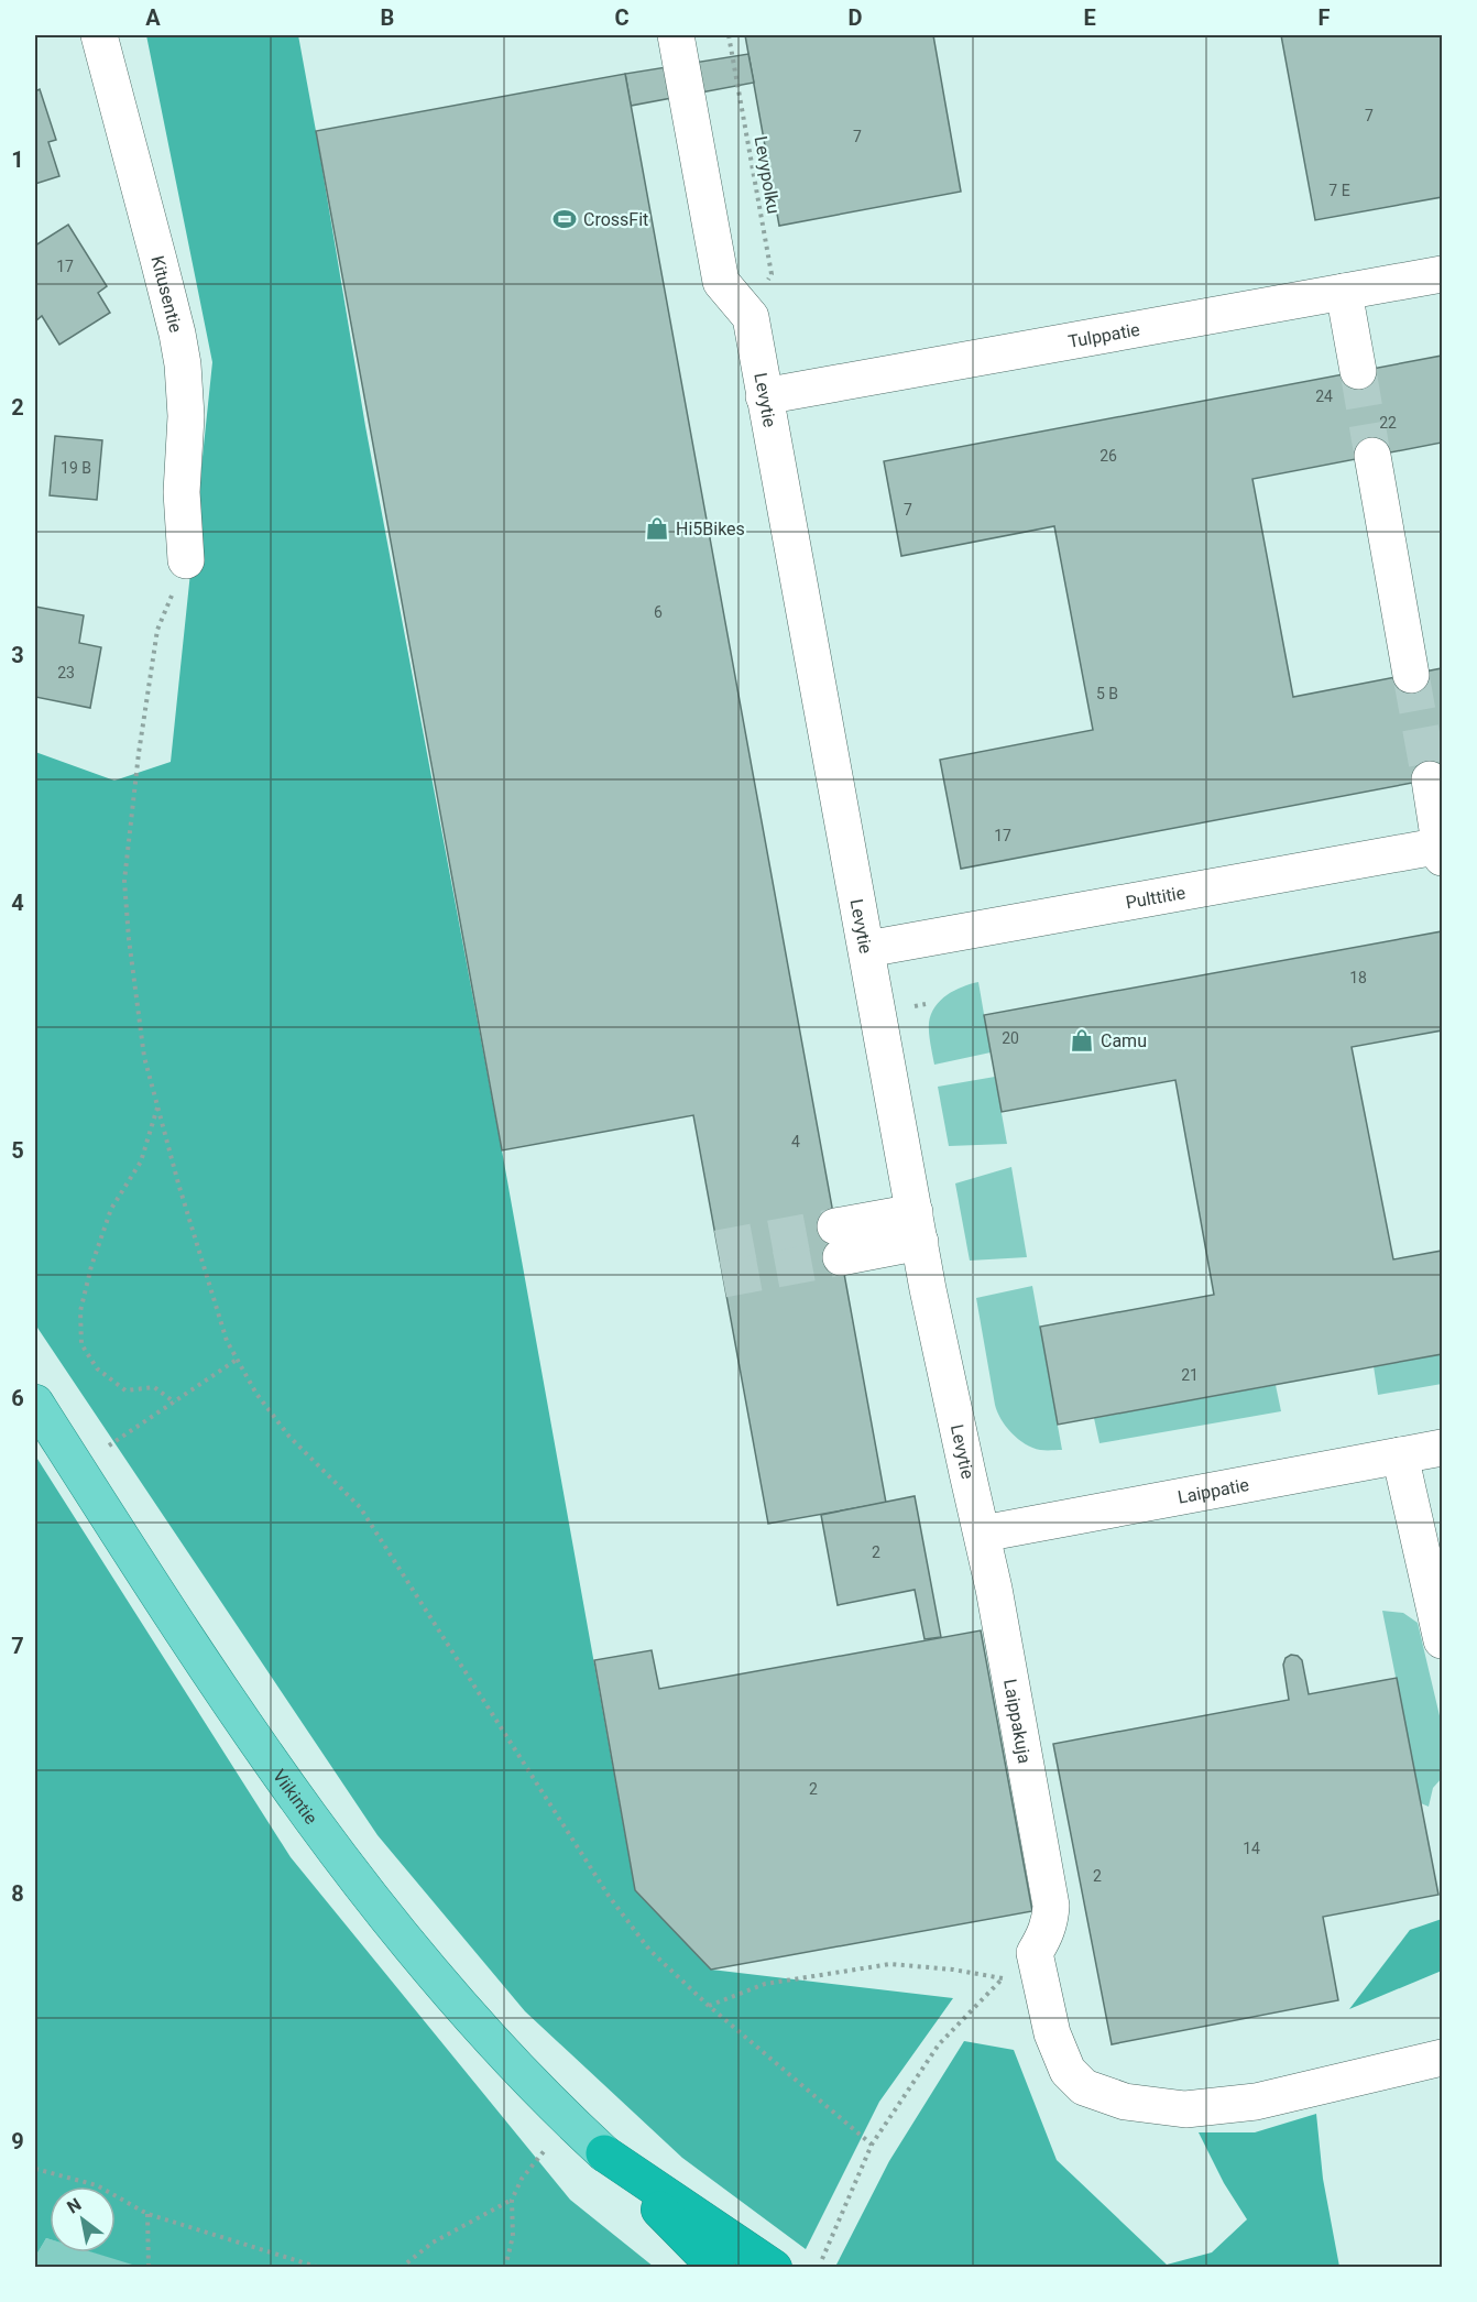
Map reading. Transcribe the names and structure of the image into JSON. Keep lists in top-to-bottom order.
{
  "streets": {
    "main road": ["Viikintie"],
    "street": [
      "Kitusentie",
      "Tulppatie",
      "Levytie",
      "Pulttitie",
      "Laippatie",
      "Laippakuja"
    ],
    "path": ["Levypolku"]
  },
  "crossings": [
    ["Levypolku", "Levytie"],
    ["Tulppatie", "Levytie"],
    ["Levytie", "Pulttitie"],
    ["Levytie", "Laippatie"],
    ["Levytie", "Laippakuja"],
    ["Laippatie", "Laippakuja"]
  ],
  "places": {
    "sports": ["CrossFit"],
    "shop": ["Hi5Bikes", "Camu"]
  },
  "house_numbers": [
    "7",
    "7",
    "7 E",
    "17",
    "24",
    "22",
    "26",
    "19 B",
    "7",
    "6",
    "23",
    "5 B",
    "17",
    "18",
    "20",
    "4",
    "21",
    "2",
    "2",
    "14",
    "2"
  ],
  "north": "top left",
  "grid": {
    "columns": [
      "A",
      "B",
      "C",
      "D",
      "E",
      "F"
    ],
    "rows": [
      "1",
      "2",
      "3",
      "4",
      "5",
      "6",
      "7",
      "8",
      "9"
    ]
  }
}
